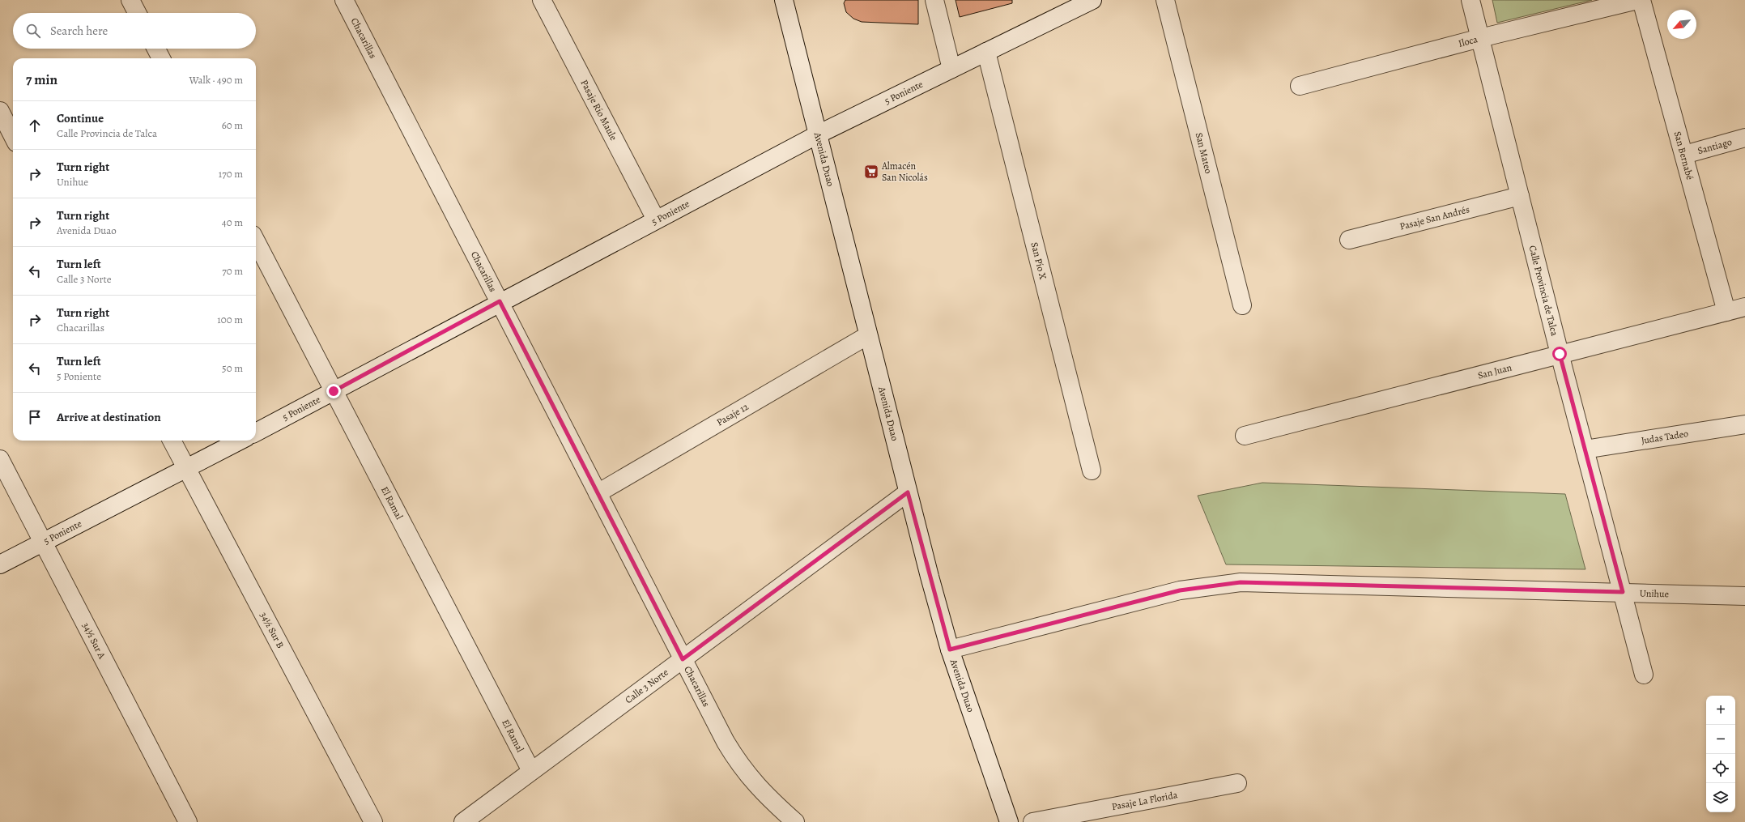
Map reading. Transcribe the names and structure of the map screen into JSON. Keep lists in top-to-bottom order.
{
  "streets": {
    "street": [
      "Chacarillas",
      "Iloca",
      "5 Poniente",
      "Pasaje Río Maule",
      "Santiago",
      "San Mateo",
      "San Bernabé",
      "Avenida Duao",
      "Pasaje San Andrés",
      "San Pío X",
      "Calle Provincia de Talca",
      "San Juan",
      "Pasaje 12",
      "Judas Tadeo",
      "El Ramal",
      "Unihue",
      "34½ Sur B",
      "34½ Sur A",
      "Calle 3 Norte",
      "Pasaje La Florida"
    ]
  },
  "crossings": [
    ["Chacarillas", "5 Poniente"],
    ["Chacarillas", "Pasaje 12"],
    ["Chacarillas", "Calle 3 Norte"],
    ["Iloca", "Calle Provincia de Talca"],
    ["5 Poniente", "Pasaje Río Maule"],
    ["5 Poniente", "Avenida Duao"],
    ["5 Poniente", "San Pío X"],
    ["5 Poniente", "El Ramal"],
    ["5 Poniente", "34½ Sur B"],
    ["5 Poniente", "34½ Sur A"],
    ["Santiago", "San Bernabé"],
    ["San Bernabé", "San Juan"],
    ["Avenida Duao", "Pasaje 12"],
    ["Avenida Duao", "Unihue"],
    ["Avenida Duao", "Calle 3 Norte"],
    ["Pasaje San Andrés", "Calle Provincia de Talca"],
    ["Calle Provincia de Talca", "San Juan"],
    ["Calle Provincia de Talca", "Judas Tadeo"],
    ["Calle Provincia de Talca", "Unihue"],
    ["El Ramal", "Calle 3 Norte"]
  ],
  "places": {
    "supermarket": ["Almacén San Nicolás"]
  },
  "north": "bottom left",
  "page": {
    "search": "Search here",
    "heading": ["7 min", "Walk · 490 m"],
    "list": [
      ["Continue", "Calle Provincia de Talca", "60 m"],
      ["Turn right", "Unihue", "170 m"],
      ["Turn right", "Avenida Duao", "40 m"],
      ["Turn left", "Calle 3 Norte", "70 m"],
      ["Turn right", "Chacarillas", "100 m"],
      ["Turn left", "5 Poniente", "50 m"],
      "Arrive at destination"
    ],
    "map_buttons": ["+", "−"]
  }
}
